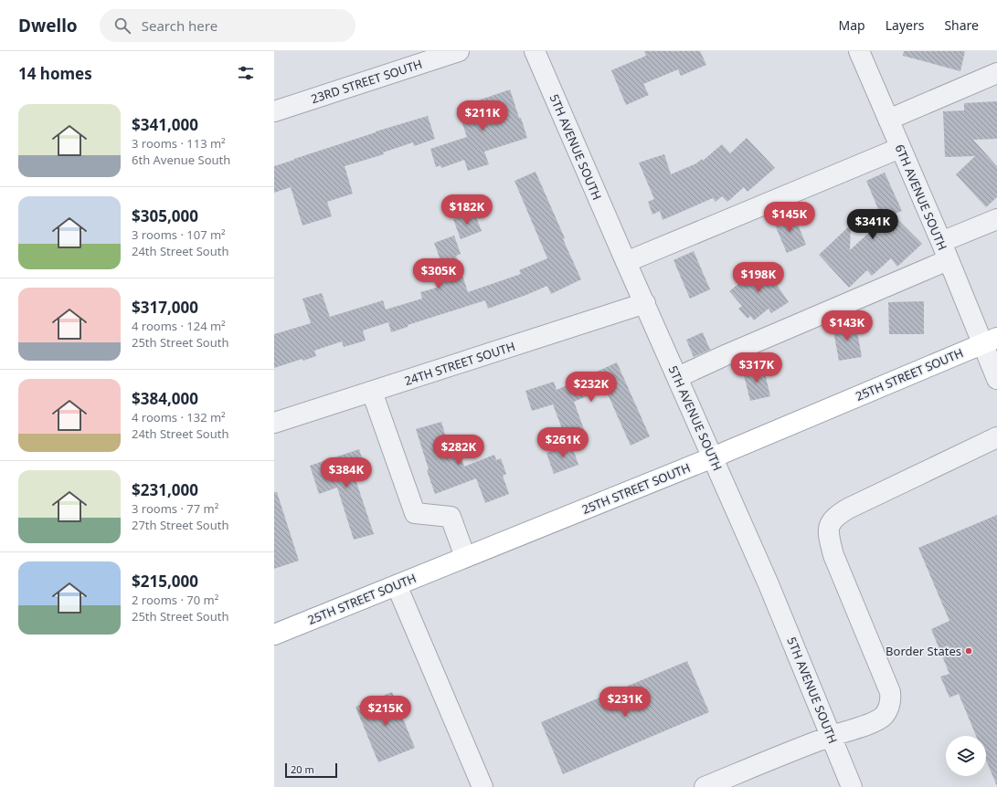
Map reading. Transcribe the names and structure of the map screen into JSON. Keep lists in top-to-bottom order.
{
  "streets": {
    "main road": ["25TH STREET SOUTH"],
    "street": [
      "23RD STREET SOUTH",
      "5TH AVENUE SOUTH",
      "6TH AVENUE SOUTH",
      "24TH STREET SOUTH"
    ]
  },
  "crossings": [
    ["5TH AVENUE SOUTH", "24TH STREET SOUTH"],
    ["5TH AVENUE SOUTH", "25TH STREET SOUTH"],
    ["6TH AVENUE SOUTH", "25TH STREET SOUTH"]
  ],
  "places": ["Border States"],
  "scale_bar": "20 m",
  "page": {
    "header": "Dwello",
    "search": "Search here",
    "nav": ["Map", "Layers", "Share"],
    "heading": "14 homes",
    "list": [
      {
        "name": "$341,000",
        "note": "3 rooms · 113 m² · 6th Avenue South"
      },
      {
        "name": "$305,000",
        "note": "3 rooms · 107 m² · 24th Street South"
      },
      {
        "name": "$317,000",
        "note": "4 rooms · 124 m² · 25th Street South"
      },
      {
        "name": "$384,000",
        "note": "4 rooms · 132 m² · 24th Street South"
      },
      {
        "name": "$231,000",
        "note": "3 rooms · 77 m² · 27th Street South"
      },
      {
        "name": "$215,000",
        "note": "2 rooms · 70 m² · 25th Street South"
      }
    ],
    "price": [
      "$211K",
      "$182K",
      "$145K",
      "$341K",
      "$305K",
      "$198K",
      "$143K",
      "$317K",
      "$232K",
      "$261K",
      "$282K",
      "$384K",
      "$231K",
      "$215K"
    ],
    "scale": "20 m"
  }
}
